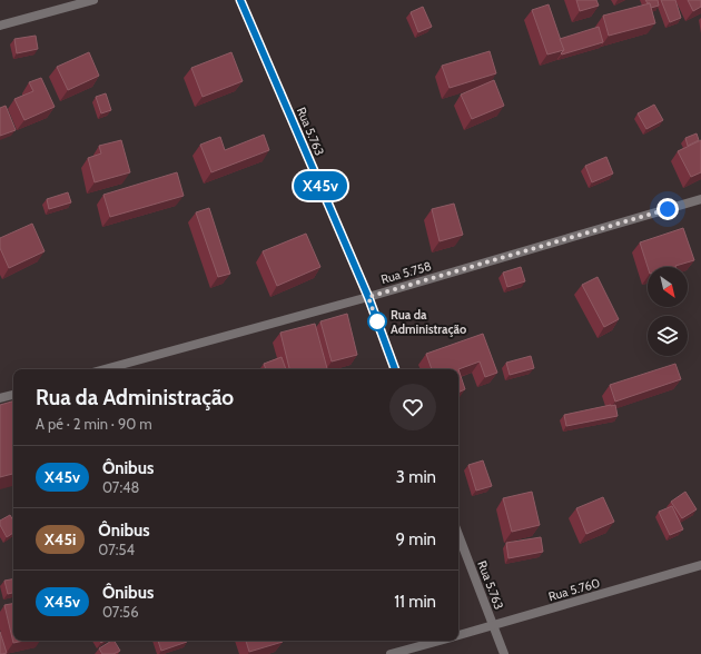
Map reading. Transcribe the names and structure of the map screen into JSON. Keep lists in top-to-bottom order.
{
  "streets": {
    "street": ["Rua 5.763", "Rua 5.758", "Rua 5.760"]
  },
  "crossings": [
    ["Rua 5.763", "Rua 5.758"],
    ["Rua 5.763", "Rua 5.760"]
  ],
  "places": ["Rua da Administração"],
  "lines": ["bus line X45v"],
  "north": "bottom right",
  "page": {
    "on_map": "X45v",
    "heading": ["Rua da Administração", "A pé · 2 min · 90 m"],
    "list": [
      {
        "mark": "X45v",
        "name": "Ônibus",
        "note": "07:48",
        "value": "3 min"
      },
      {
        "mark": "X45i",
        "name": "Ônibus",
        "note": "07:54",
        "value": "9 min"
      },
      {
        "mark": "X45v",
        "name": "Ônibus",
        "note": "07:56",
        "value": "11 min"
      }
    ]
  }
}
